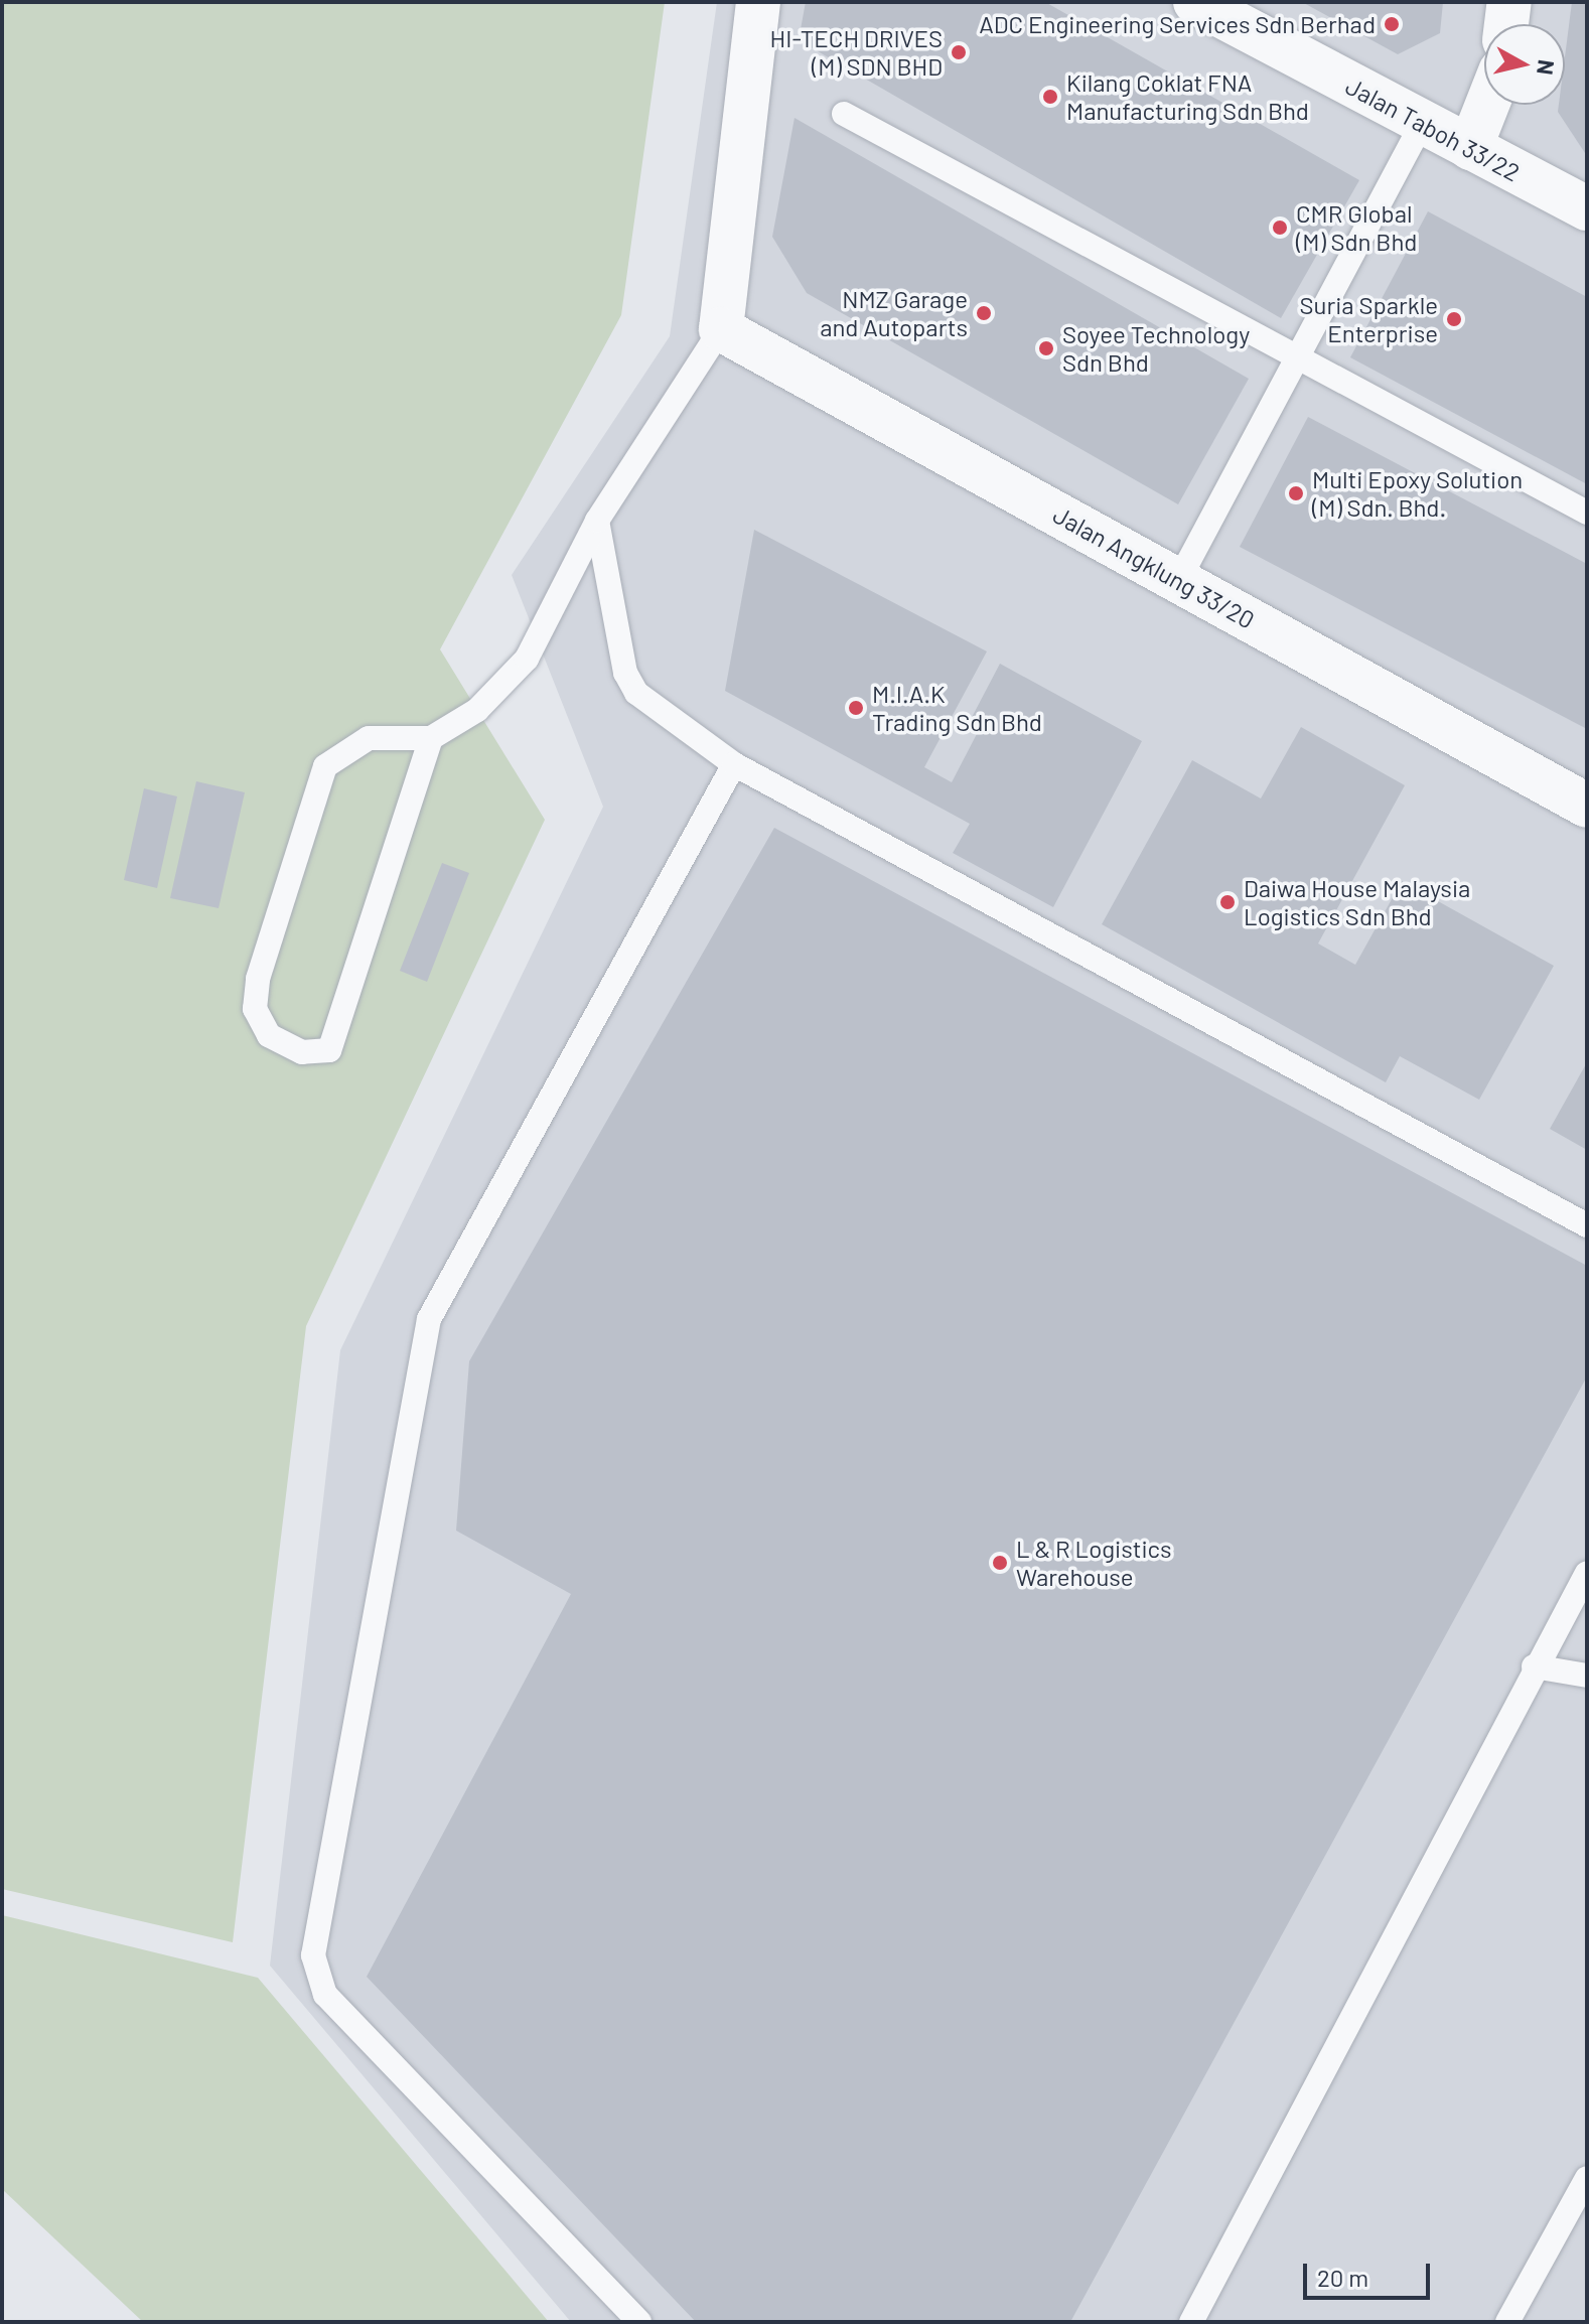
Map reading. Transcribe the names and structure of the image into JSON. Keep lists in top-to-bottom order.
{
  "streets": {
    "street": ["Jalan Taboh 33/22", "Jalan Angklung 33/20"]
  },
  "places": [
    "ADC Engineering Services Sdn Berhad",
    "HI-TECH DRIVES (M) SDN BHD",
    "Kilang Coklat FNA Manufacturing Sdn Bhd",
    "CMR Global (M) Sdn Bhd",
    "NMZ Garage and Autoparts",
    "Suria Sparkle Enterprise",
    "Soyee Technology Sdn Bhd",
    "Multi Epoxy Solution (M) Sdn. Bhd.",
    "M.I.A.K Trading Sdn Bhd",
    "Daiwa House Malaysia Logistics Sdn Bhd",
    "L & R Logistics Warehouse"
  ],
  "scale_bar": "20 m",
  "north": "right"
}
